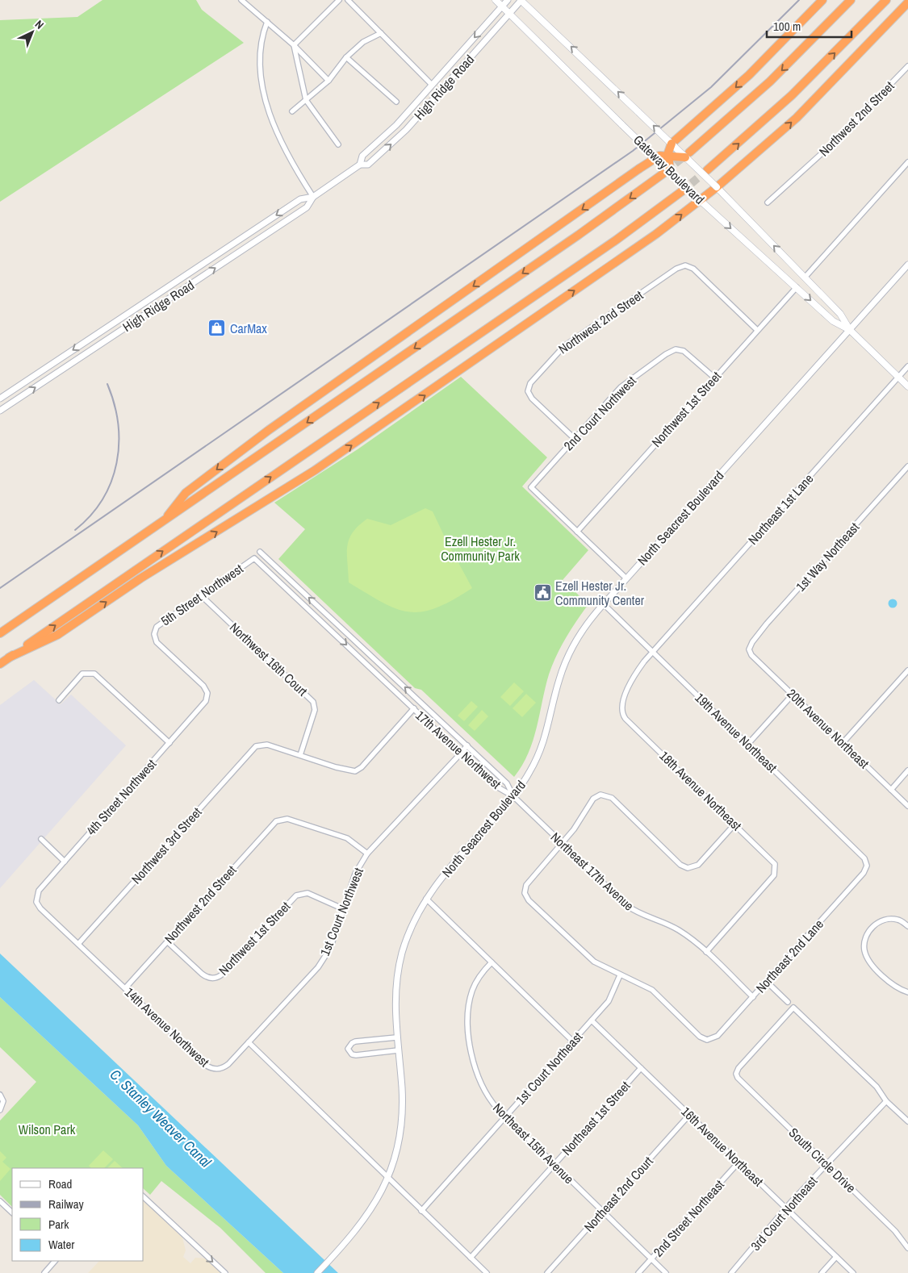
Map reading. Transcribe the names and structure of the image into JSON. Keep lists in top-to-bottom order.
{
  "streets": {
    "main road": ["Gateway Boulevard"],
    "street": [
      "High Ridge Road",
      "Northwest 2nd Street",
      "Northwest 1st Street",
      "2nd Court Northwest",
      "Northeast 1st Lane",
      "North Seacrest Boulevard",
      "1st Way Northeast",
      "5th Street Northwest",
      "Northwest 16th Court",
      "20th Avenue Northeast",
      "19th Avenue Northeast",
      "17th Avenue Northwest",
      "18th Avenue Northeast",
      "4th Street Northwest",
      "Northwest 3rd Street",
      "Northeast 17th Avenue",
      "1st Court Northwest",
      "Northeast 2nd Lane",
      "14th Avenue Northwest",
      "1st Court Northeast",
      "Northeast 1st Street",
      "Northeast 15th Avenue",
      "16th Avenue Northeast",
      "South Circle Drive",
      "Northeast 2nd Court",
      "3rd Court Northeast",
      "2nd Street Northeast"
    ]
  },
  "crossings": [
    ["High Ridge Road", "Gateway Boulevard"],
    ["Northwest 2nd Street", "Northwest 1st Street"],
    ["Northwest 2nd Street", "2nd Court Northwest"],
    ["Northwest 2nd Street", "1st Court Northwest"],
    ["Northwest 2nd Street", "14th Avenue Northwest"],
    ["Gateway Boulevard", "Northwest 1st Street"],
    ["Gateway Boulevard", "Northeast 1st Lane"],
    ["Gateway Boulevard", "North Seacrest Boulevard"],
    ["Northwest 1st Street", "2nd Court Northwest"],
    ["Northwest 1st Street", "1st Court Northwest"],
    ["Northeast 1st Lane", "19th Avenue Northeast"],
    ["Northeast 1st Lane", "18th Avenue Northeast"],
    ["North Seacrest Boulevard", "19th Avenue Northeast"],
    ["North Seacrest Boulevard", "17th Avenue Northwest"],
    ["North Seacrest Boulevard", "Northeast 17th Avenue"],
    ["1st Way Northeast", "20th Avenue Northeast"],
    ["5th Street Northwest", "Northwest 16th Court"],
    ["5th Street Northwest", "17th Avenue Northwest"],
    ["5th Street Northwest", "4th Street Northwest"],
    ["Northwest 16th Court", "Northwest 3rd Street"],
    ["19th Avenue Northeast", "18th Avenue Northeast"],
    ["19th Avenue Northeast", "Northeast 2nd Lane"],
    ["17th Avenue Northwest", "Northeast 17th Avenue"],
    ["17th Avenue Northwest", "1st Court Northwest"],
    ["18th Avenue Northeast", "Northeast 17th Avenue"],
    ["4th Street Northwest", "14th Avenue Northwest"],
    ["Northwest 3rd Street", "14th Avenue Northwest"],
    ["Northeast 17th Avenue", "Northeast 2nd Lane"],
    ["1st Court Northwest", "14th Avenue Northwest"],
    ["Northeast 2nd Lane", "1st Court Northeast"],
    ["1st Court Northeast", "Northeast 15th Avenue"],
    ["1st Court Northeast", "16th Avenue Northeast"],
    ["Northeast 1st Street", "Northeast 15th Avenue"],
    ["Northeast 1st Street", "16th Avenue Northeast"],
    ["Northeast 15th Avenue", "Northeast 2nd Court"],
    ["Northeast 15th Avenue", "2nd Street Northeast"],
    ["16th Avenue Northeast", "Northeast 2nd Court"],
    ["16th Avenue Northeast", "3rd Court Northeast"],
    ["16th Avenue Northeast", "2nd Street Northeast"],
    ["South Circle Drive", "3rd Court Northeast"]
  ],
  "water": ["C. Stanley Weaver Canal"],
  "parks": ["Ezell Hester Jr. Community Park", "Wilson Park"],
  "places": {
    "shop": ["CarMax"],
    "public building": ["Ezell Hester Jr. Community Center"]
  },
  "legend": [
    "Road",
    "Railway",
    "Park",
    "Water"
  ],
  "scale_bar": "100 m",
  "north": "top right"
}
